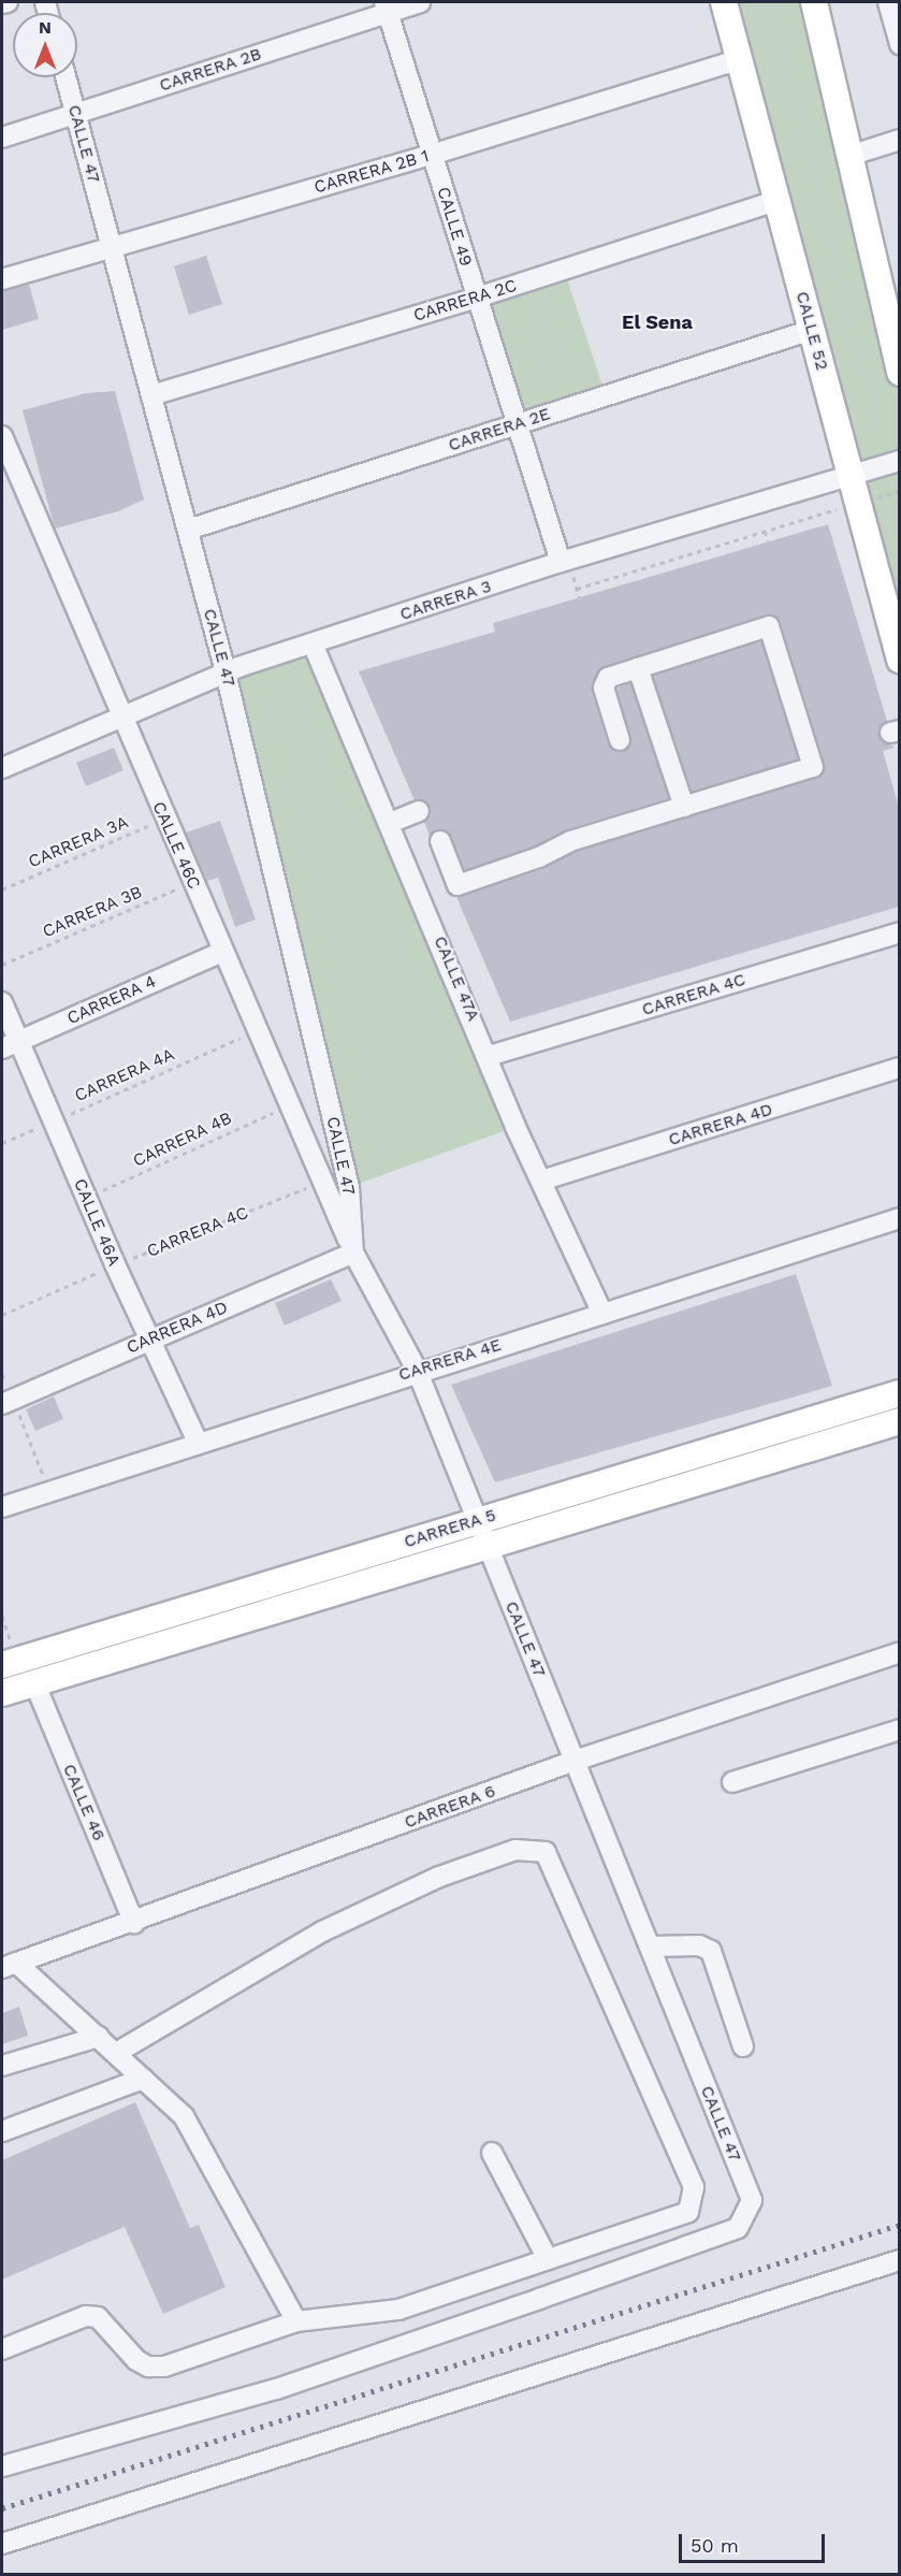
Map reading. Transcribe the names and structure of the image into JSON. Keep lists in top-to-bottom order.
{
  "streets": {
    "main road": ["CALLE 52", "CARRERA 5"],
    "street": [
      "CARRERA 2B",
      "CALLE 47",
      "CARRERA 2B 1",
      "CALLE 49",
      "CARRERA 2C",
      "CARRERA 2E",
      "CARRERA 3",
      "CALLE 46C",
      "CALLE 47A",
      "CARRERA 4C",
      "CARRERA 4",
      "CARRERA 4D",
      "CALLE 46A",
      "CARRERA 4E",
      "CALLE 46",
      "CARRERA 6"
    ],
    "path": [
      "CARRERA 3A",
      "CARRERA 3B",
      "CARRERA 4A",
      "CARRERA 4B"
    ]
  },
  "crossings": [
    ["CARRERA 2B", "CALLE 47"],
    ["CARRERA 2B", "CALLE 49"],
    ["CALLE 47", "CARRERA 2B 1"],
    ["CALLE 47", "CARRERA 2C"],
    ["CALLE 47", "CARRERA 2E"],
    ["CALLE 47", "CARRERA 3"],
    ["CALLE 47", "CALLE 46C"],
    ["CALLE 47", "CARRERA 4D"],
    ["CALLE 47", "CARRERA 4E"],
    ["CALLE 47", "CARRERA 5"],
    ["CALLE 47", "CARRERA 6"],
    ["CARRERA 2B 1", "CALLE 49"],
    ["CARRERA 2B 1", "CALLE 52"],
    ["CALLE 49", "CARRERA 2C"],
    ["CALLE 49", "CARRERA 2E"],
    ["CALLE 49", "CARRERA 3"],
    ["CARRERA 2C", "CALLE 52"],
    ["CALLE 52", "CARRERA 2E"],
    ["CALLE 52", "CARRERA 3"],
    ["CARRERA 3", "CALLE 46C"],
    ["CARRERA 3", "CALLE 47A"],
    ["CARRERA 3A", "CALLE 46C"],
    ["CALLE 46C", "CARRERA 3B"],
    ["CALLE 46C", "CARRERA 4C"],
    ["CALLE 46C", "CARRERA 4"],
    ["CALLE 46C", "CARRERA 4A"],
    ["CALLE 46C", "CARRERA 4D"],
    ["CALLE 46C", "CARRERA 4B"],
    ["CALLE 47A", "CARRERA 4C"],
    ["CALLE 47A", "CARRERA 4D"],
    ["CALLE 47A", "CARRERA 4E"],
    ["CARRERA 4C", "CALLE 46A"],
    ["CARRERA 4", "CALLE 46A"],
    ["CARRERA 4A", "CALLE 46A"],
    ["CARRERA 4D", "CALLE 46A"],
    ["CARRERA 4B", "CALLE 46A"],
    ["CALLE 46A", "CARRERA 4E"],
    ["CARRERA 5", "CALLE 46"],
    ["CALLE 46", "CARRERA 6"]
  ],
  "districts": ["El Sena"],
  "scale_bar": "50 m",
  "north": "top"
}
